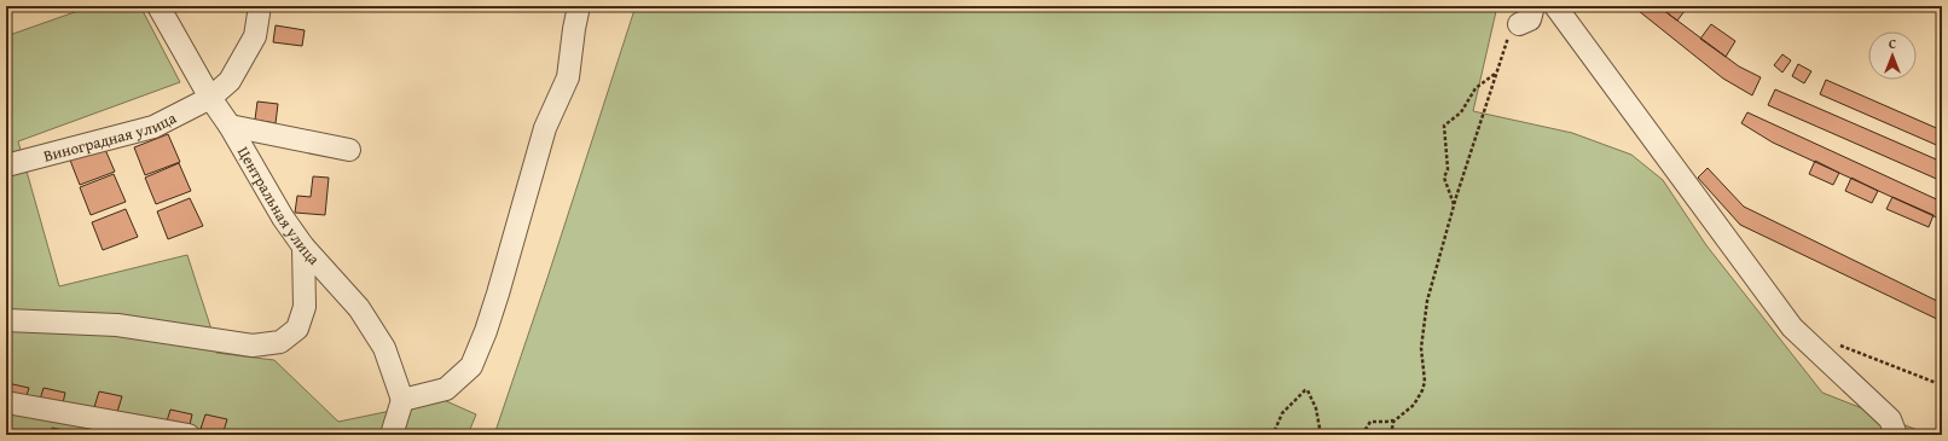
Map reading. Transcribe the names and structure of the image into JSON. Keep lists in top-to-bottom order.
{
  "streets": {
    "street": ["Виноградная улица", "Центральная улица"]
  },
  "crossings": [
    ["Виноградная улица", "Центральная улица"]
  ],
  "north": "top"
}
